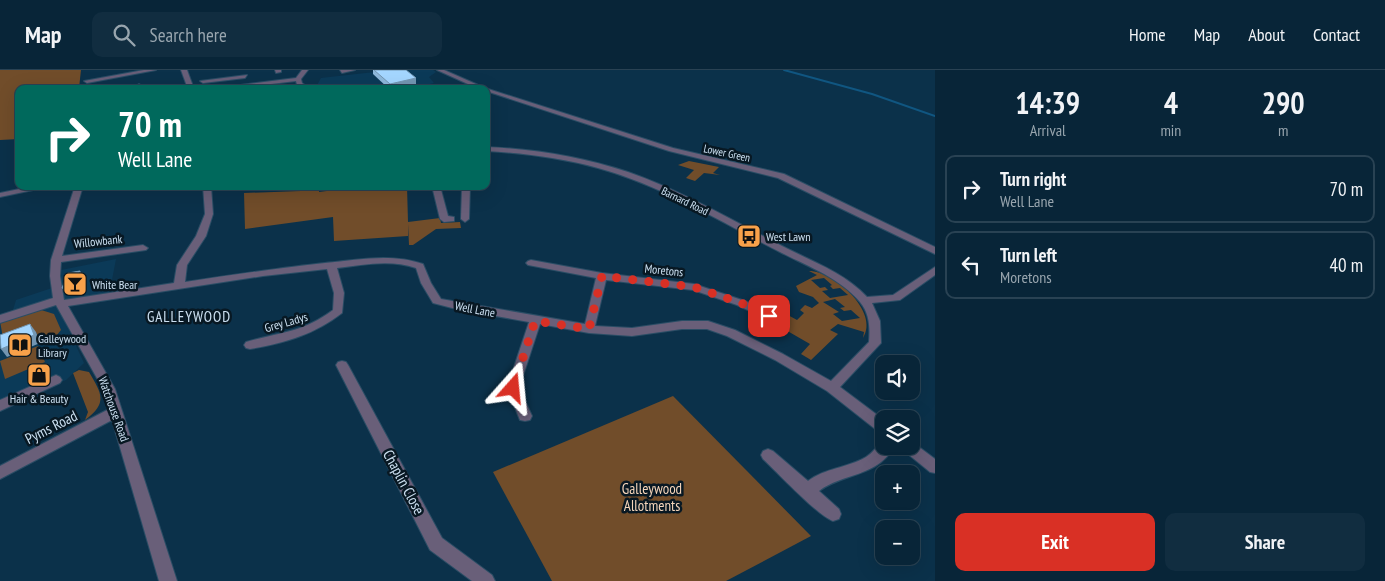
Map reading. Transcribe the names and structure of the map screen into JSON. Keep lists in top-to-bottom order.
{
  "streets": {
    "street": [
      "Lower Green",
      "Barnard Road",
      "Willowbank",
      "Moretons",
      "Well Lane",
      "Grey Ladys",
      "Watchouse Road",
      "Pyms Road",
      "Chaplin Close"
    ]
  },
  "crossings": [
    ["Barnard Road", "Well Lane"],
    ["Willowbank", "Watchouse Road"],
    ["Well Lane", "Grey Ladys"],
    ["Well Lane", "Watchouse Road"],
    ["Watchouse Road", "Pyms Road"]
  ],
  "districts": ["GALLEYWOOD"],
  "parks": ["Galleywood Allotments"],
  "places": {
    "bus stop": ["West Lawn"],
    "bar": ["White Bear"],
    "library": ["Galleywood Library"],
    "shop": ["Hair & Beauty"]
  },
  "page": {
    "header": "Map",
    "search": "Search here",
    "nav": [
      "Home",
      "Map",
      "About",
      "Contact"
    ],
    "eta": [
      "14:39",
      "Arrival",
      "4",
      "min",
      "290",
      "m"
    ],
    "turn": ["70 m", "Well Lane"],
    "list": [
      {
        "name": "Turn right",
        "note": "Well Lane",
        "value": "70 m"
      },
      {
        "name": "Turn left",
        "note": "Moretons",
        "value": "40 m"
      }
    ],
    "map_buttons": ["+", "−"],
    "buttons": ["Exit", "Share"]
  }
}
